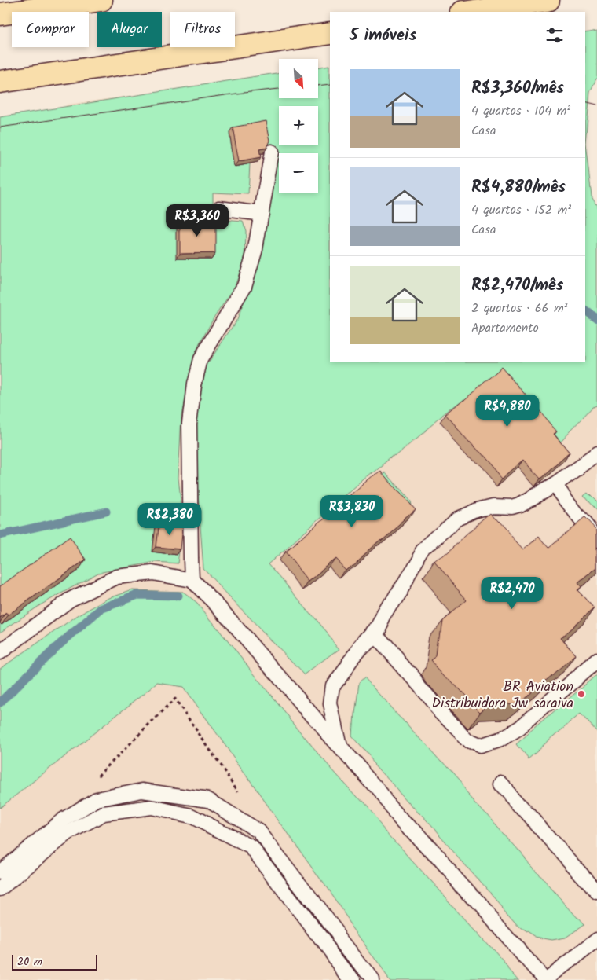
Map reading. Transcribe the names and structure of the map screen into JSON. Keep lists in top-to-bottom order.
{
  "places": ["BR Aviation Distribuidora Jw saraiva"],
  "scale_bar": "20 m",
  "north": "bottom right",
  "page": {
    "chip": ["Comprar", "Alugar", "Filtros"],
    "heading": "5 imóveis",
    "map_buttons": ["+", "−"],
    "list": [
      {
        "name": "R$3,360/mês",
        "note": "4 quartos · 104 m² · Casa"
      },
      {
        "name": "R$4,880/mês",
        "note": "4 quartos · 152 m² · Casa"
      },
      {
        "name": "R$2,470/mês",
        "note": "2 quartos · 66 m² · Apartamento"
      }
    ],
    "price": [
      "R$3,360",
      "R$4,880",
      "R$3,830",
      "R$2,380",
      "R$2,470"
    ],
    "scale": "20 m"
  }
}
